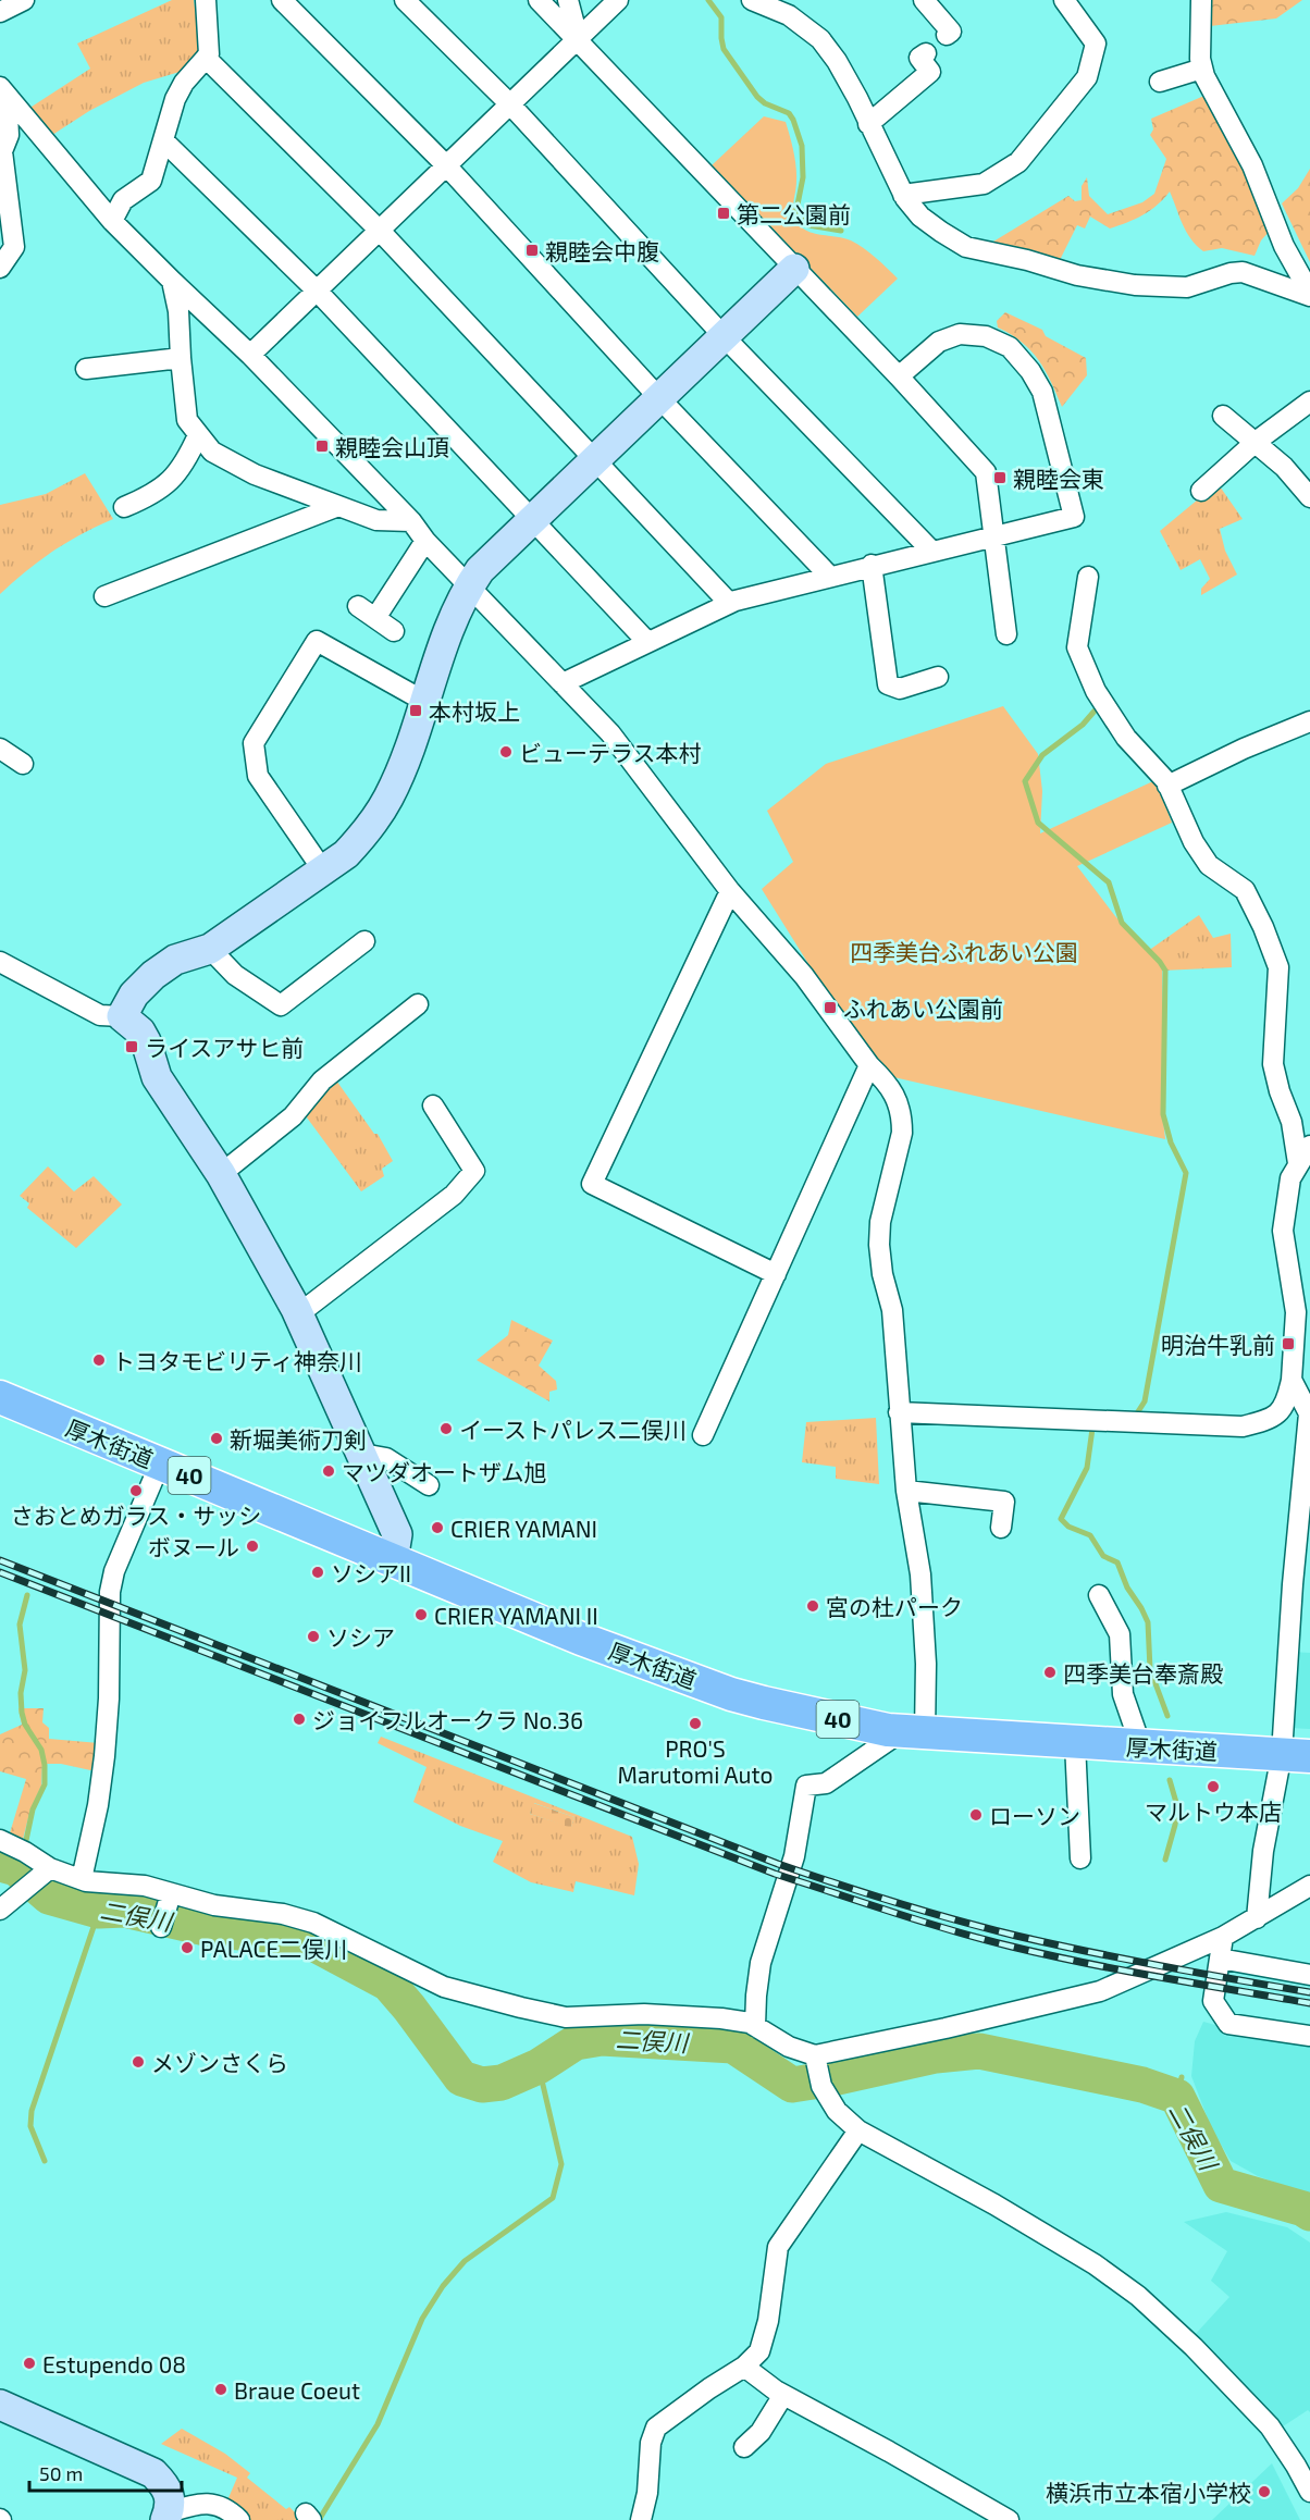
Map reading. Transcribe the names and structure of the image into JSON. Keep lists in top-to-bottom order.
{
  "streets": {
    "main road": ["厚木街道", "40"]
  },
  "water": ["二俣川"],
  "parks": ["四季美台ふれあい公園"],
  "places": {
    "transit": [
      "第二公園前",
      "親睦会中腹",
      "親睦会山頂",
      "親睦会東",
      "本村坂上",
      "ふれあい公園前",
      "ライスアサヒ前",
      "明治牛乳前"
    ],
    "other": [
      "ビューテラス本村",
      "トヨタモビリティ神奈川",
      "イーストパレス二俣川",
      "新堀美術刀剣",
      "マツダオートザム旭",
      "さおとめガラス・サッシ",
      "CRIER YAMANI",
      "ボヌール",
      "ソシアII",
      "宮の杜パーク",
      "CRIER YAMANI II",
      "ソシア",
      "四季美台奉斎殿",
      "ジョイフルオークラ No.36",
      "PRO'S Marutomi Auto",
      "マルトウ本店",
      "ローソン",
      "PALACE二俣川",
      "メゾンさくら",
      "Estupendo 08",
      "Braue Coeut",
      "横浜市立本宿小学校"
    ]
  },
  "scale_bar": "50 m"
}
